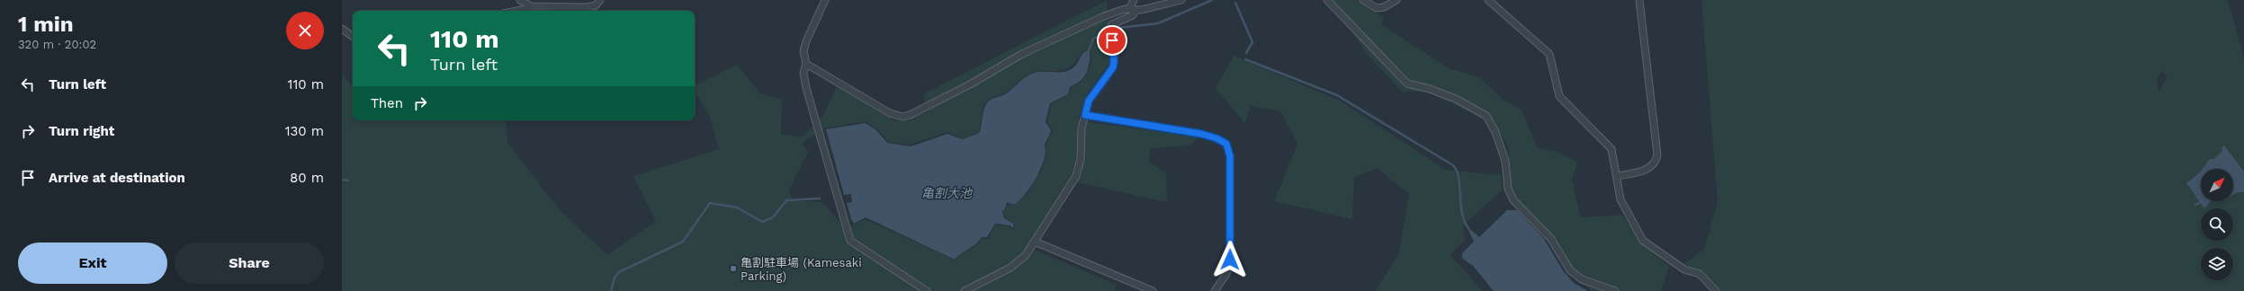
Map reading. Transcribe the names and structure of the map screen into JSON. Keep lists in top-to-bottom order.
{
  "water": ["亀割大池"],
  "places": ["亀割駐車場 (Kamesaki Parking)"],
  "north": "top right",
  "page": {
    "heading": ["1 min", "320 m · 20:02"],
    "turn": ["110 m", "Turn left"],
    "list": [
      {
        "name": "Turn left",
        "value": "110 m"
      },
      {
        "name": "Turn right",
        "value": "130 m"
      },
      {
        "name": "Arrive at destination",
        "value": "80 m"
      }
    ],
    "then": "Then",
    "buttons": ["Exit", "Share"]
  }
}
